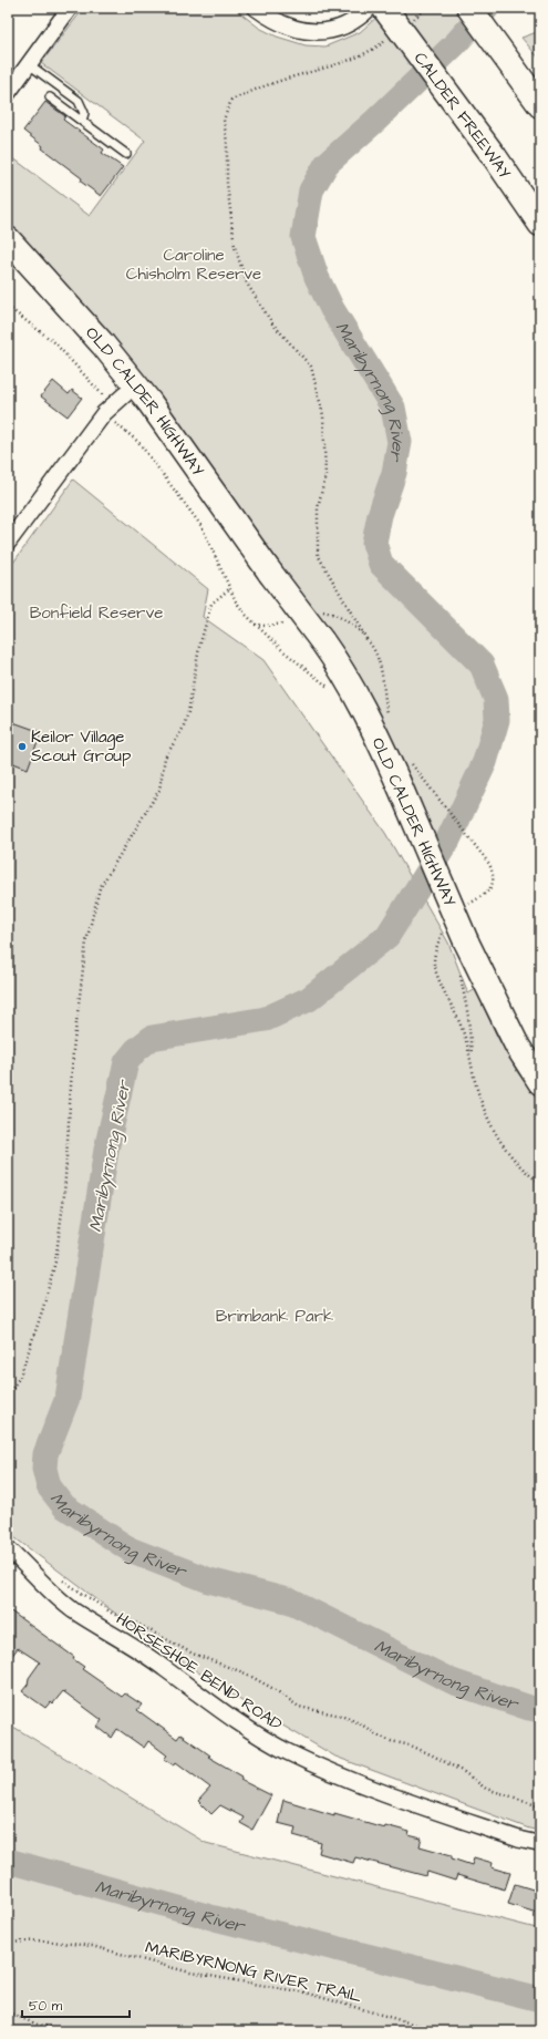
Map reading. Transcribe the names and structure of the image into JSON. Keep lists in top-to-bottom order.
{
  "streets": {
    "main road": ["CALDER FREEWAY", "OLD CALDER HIGHWAY"],
    "street": ["HORSESHOE BEND ROAD"],
    "path": ["MARIBYRNONG RIVER TRAIL"]
  },
  "water": ["Maribyrnong River"],
  "parks": ["Caroline Chisholm Reserve", "Bonfield Reserve", "Brimbank Park"],
  "places": ["Keilor Village Scout Group"],
  "scale_bar": "50 m"
}
